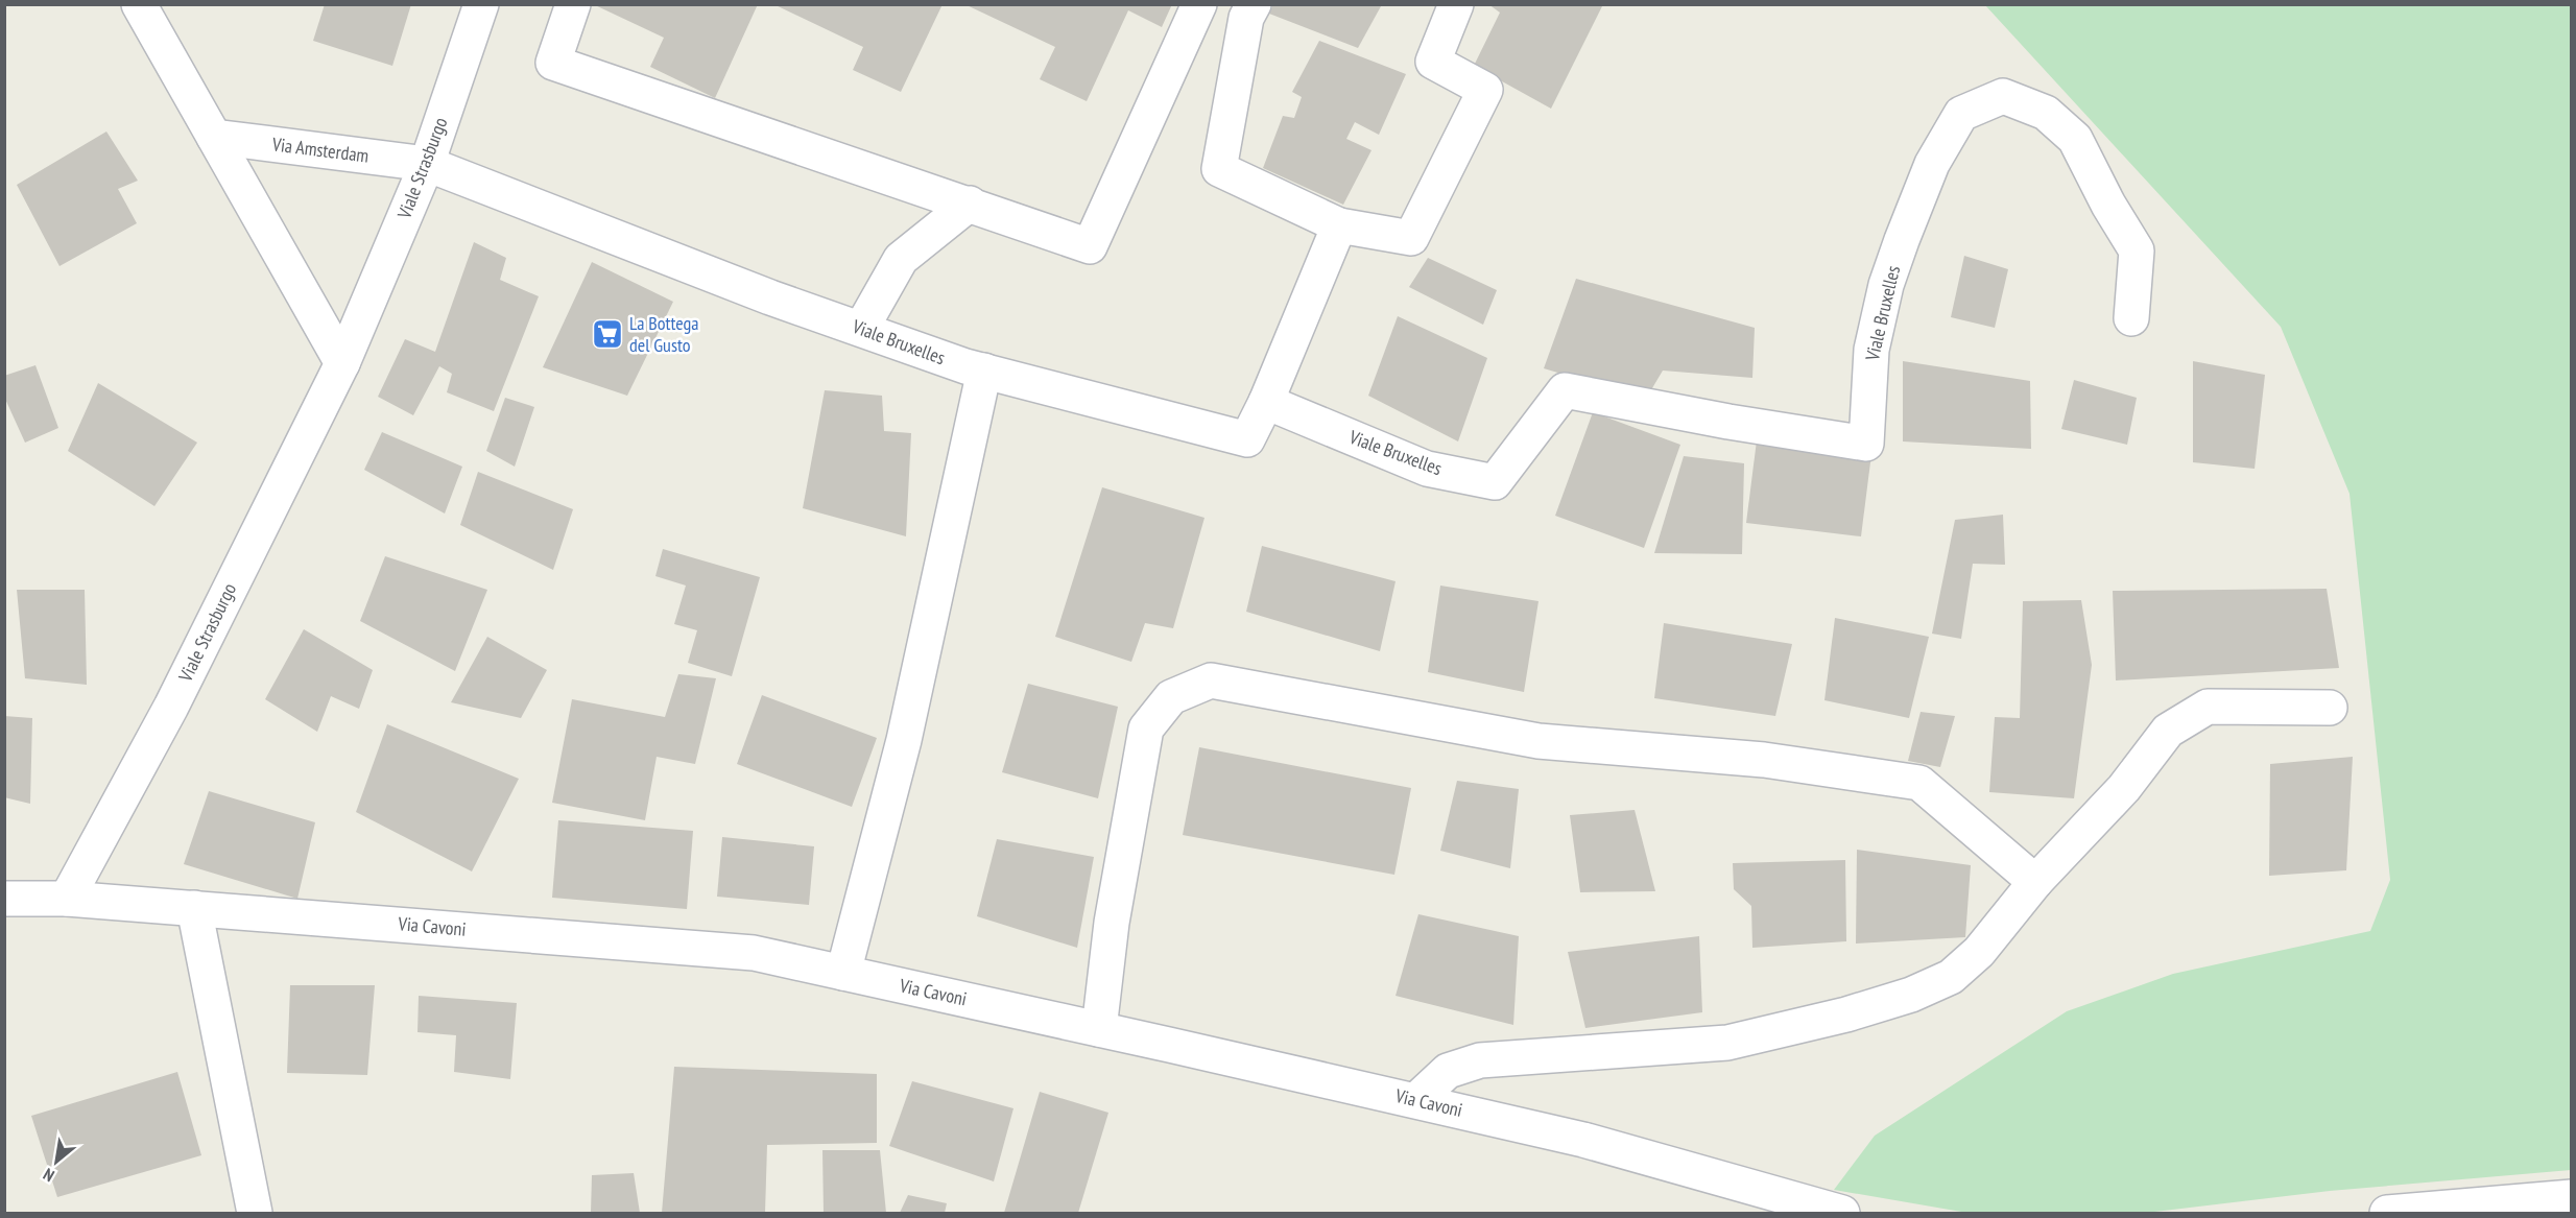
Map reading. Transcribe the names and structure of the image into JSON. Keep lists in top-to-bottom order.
{
  "streets": {
    "street": [
      "Via Amsterdam",
      "Viale Strasburgo",
      "Viale Bruxelles",
      "Via Cavoni"
    ]
  },
  "crossings": [
    ["Via Amsterdam", "Viale Strasburgo"],
    ["Via Amsterdam", "Viale Bruxelles"],
    ["Viale Strasburgo", "Viale Bruxelles"],
    ["Viale Strasburgo", "Via Cavoni"]
  ],
  "places": {
    "supermarket": ["La Bottega del Gusto"]
  },
  "north": "bottom left"
}
